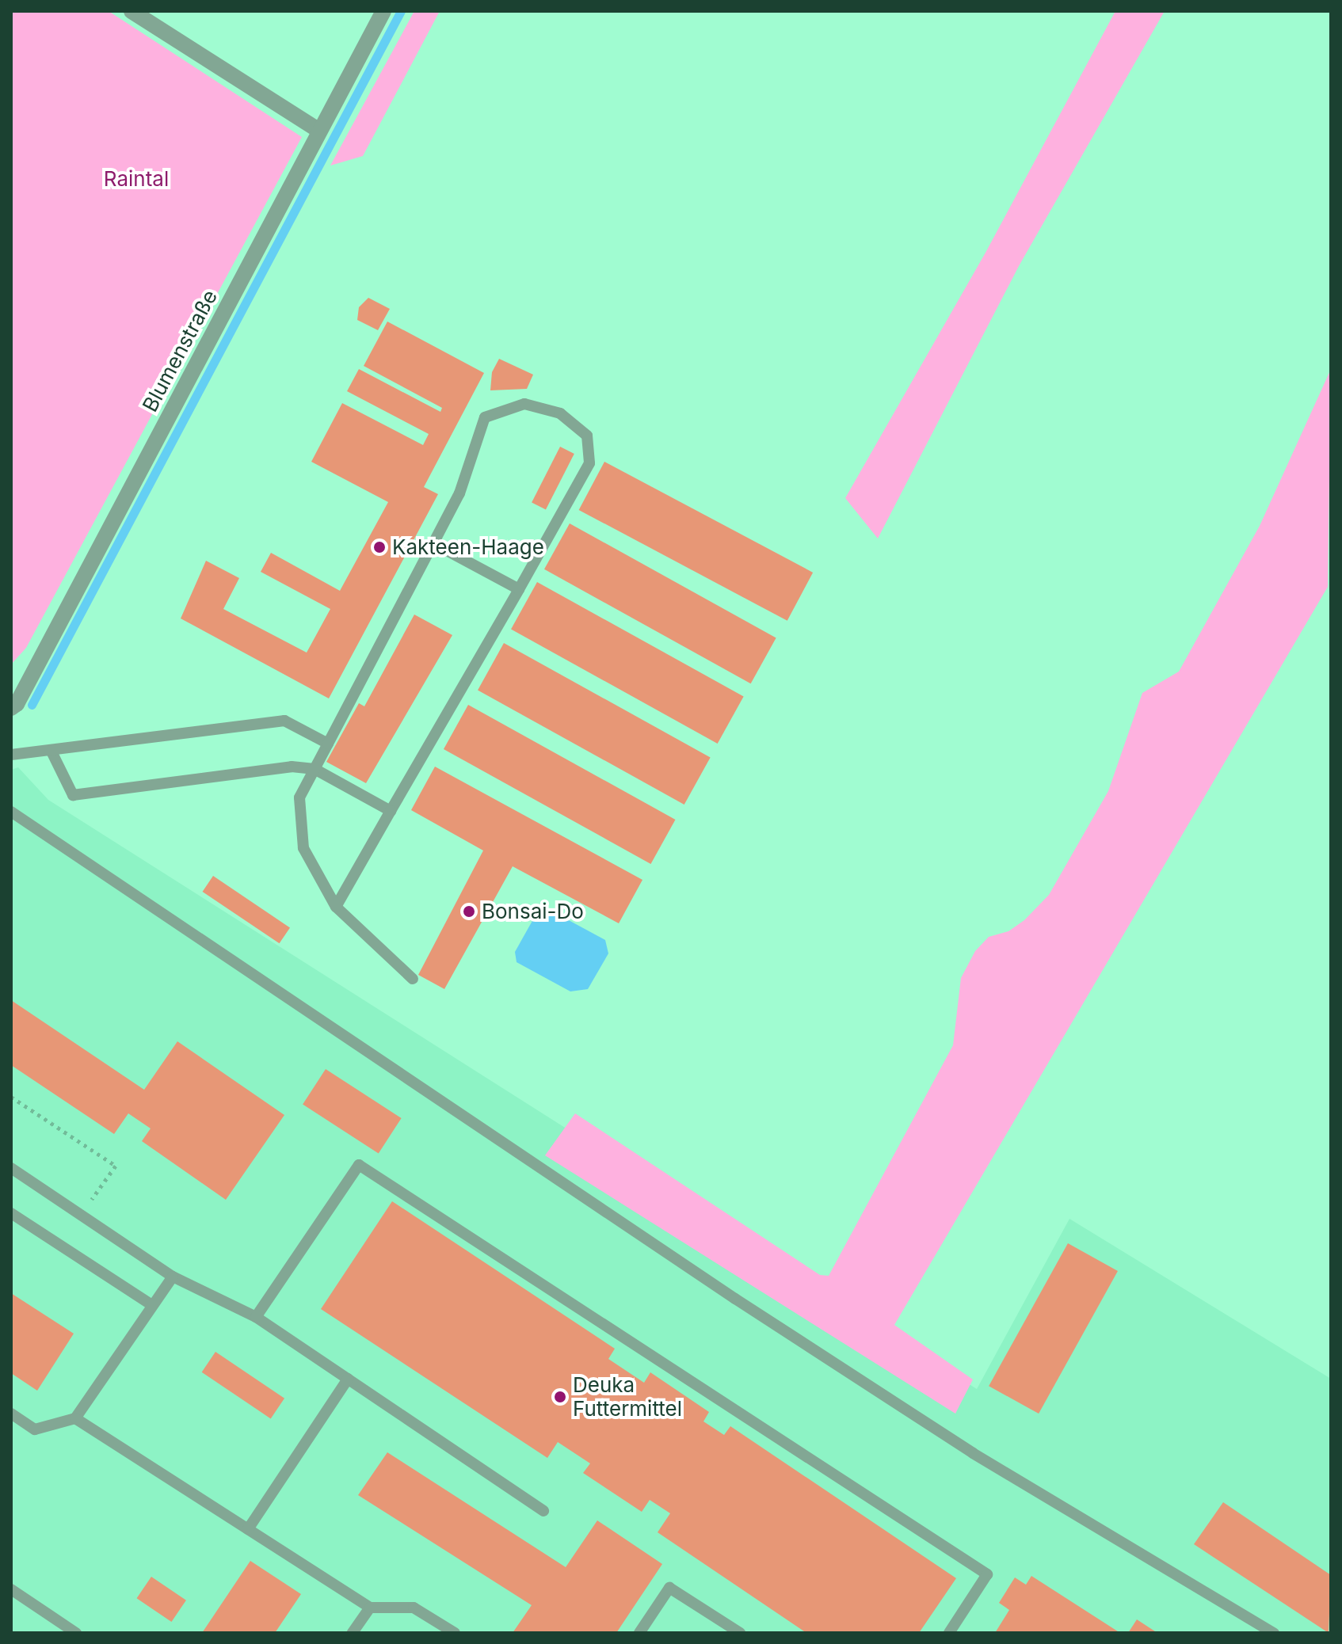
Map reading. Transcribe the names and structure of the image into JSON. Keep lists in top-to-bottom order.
{
  "streets": {
    "street": ["Blumenstraße"]
  },
  "parks": ["Raintal"],
  "places": ["Kakteen-Haage", "Bonsai-Do", "Deuka Futtermittel"]
}
